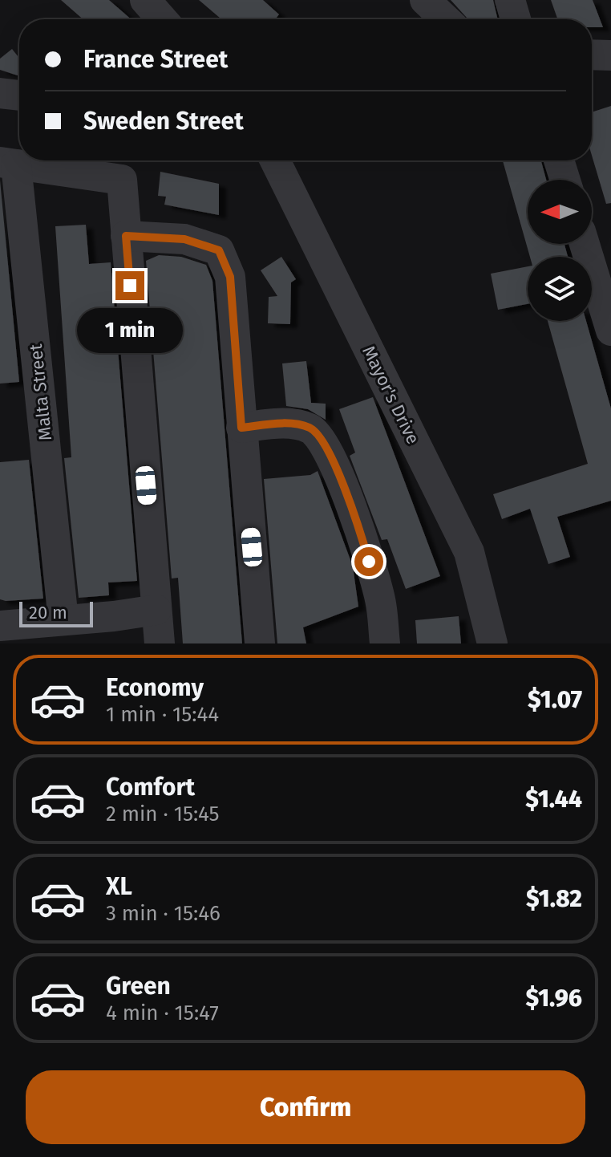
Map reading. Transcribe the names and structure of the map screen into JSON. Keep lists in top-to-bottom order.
{
  "streets": {
    "street": ["Malta Street", "Mayor's Drive"]
  },
  "scale_bar": "20 m",
  "north": "left",
  "page": {
    "banner": ["France Street", "Sweden Street"],
    "bubble": "1 min",
    "scale": "20 m",
    "list": [
      {
        "name": "Economy",
        "note": "1 min · 15:44",
        "value": "$1.07"
      },
      {
        "name": "Comfort",
        "note": "2 min · 15:45",
        "value": "$1.44"
      },
      {
        "name": "XL",
        "note": "3 min · 15:46",
        "value": "$1.82"
      },
      {
        "name": "Green",
        "note": "4 min · 15:47",
        "value": "$1.96"
      }
    ],
    "buttons": "Confirm"
  }
}
